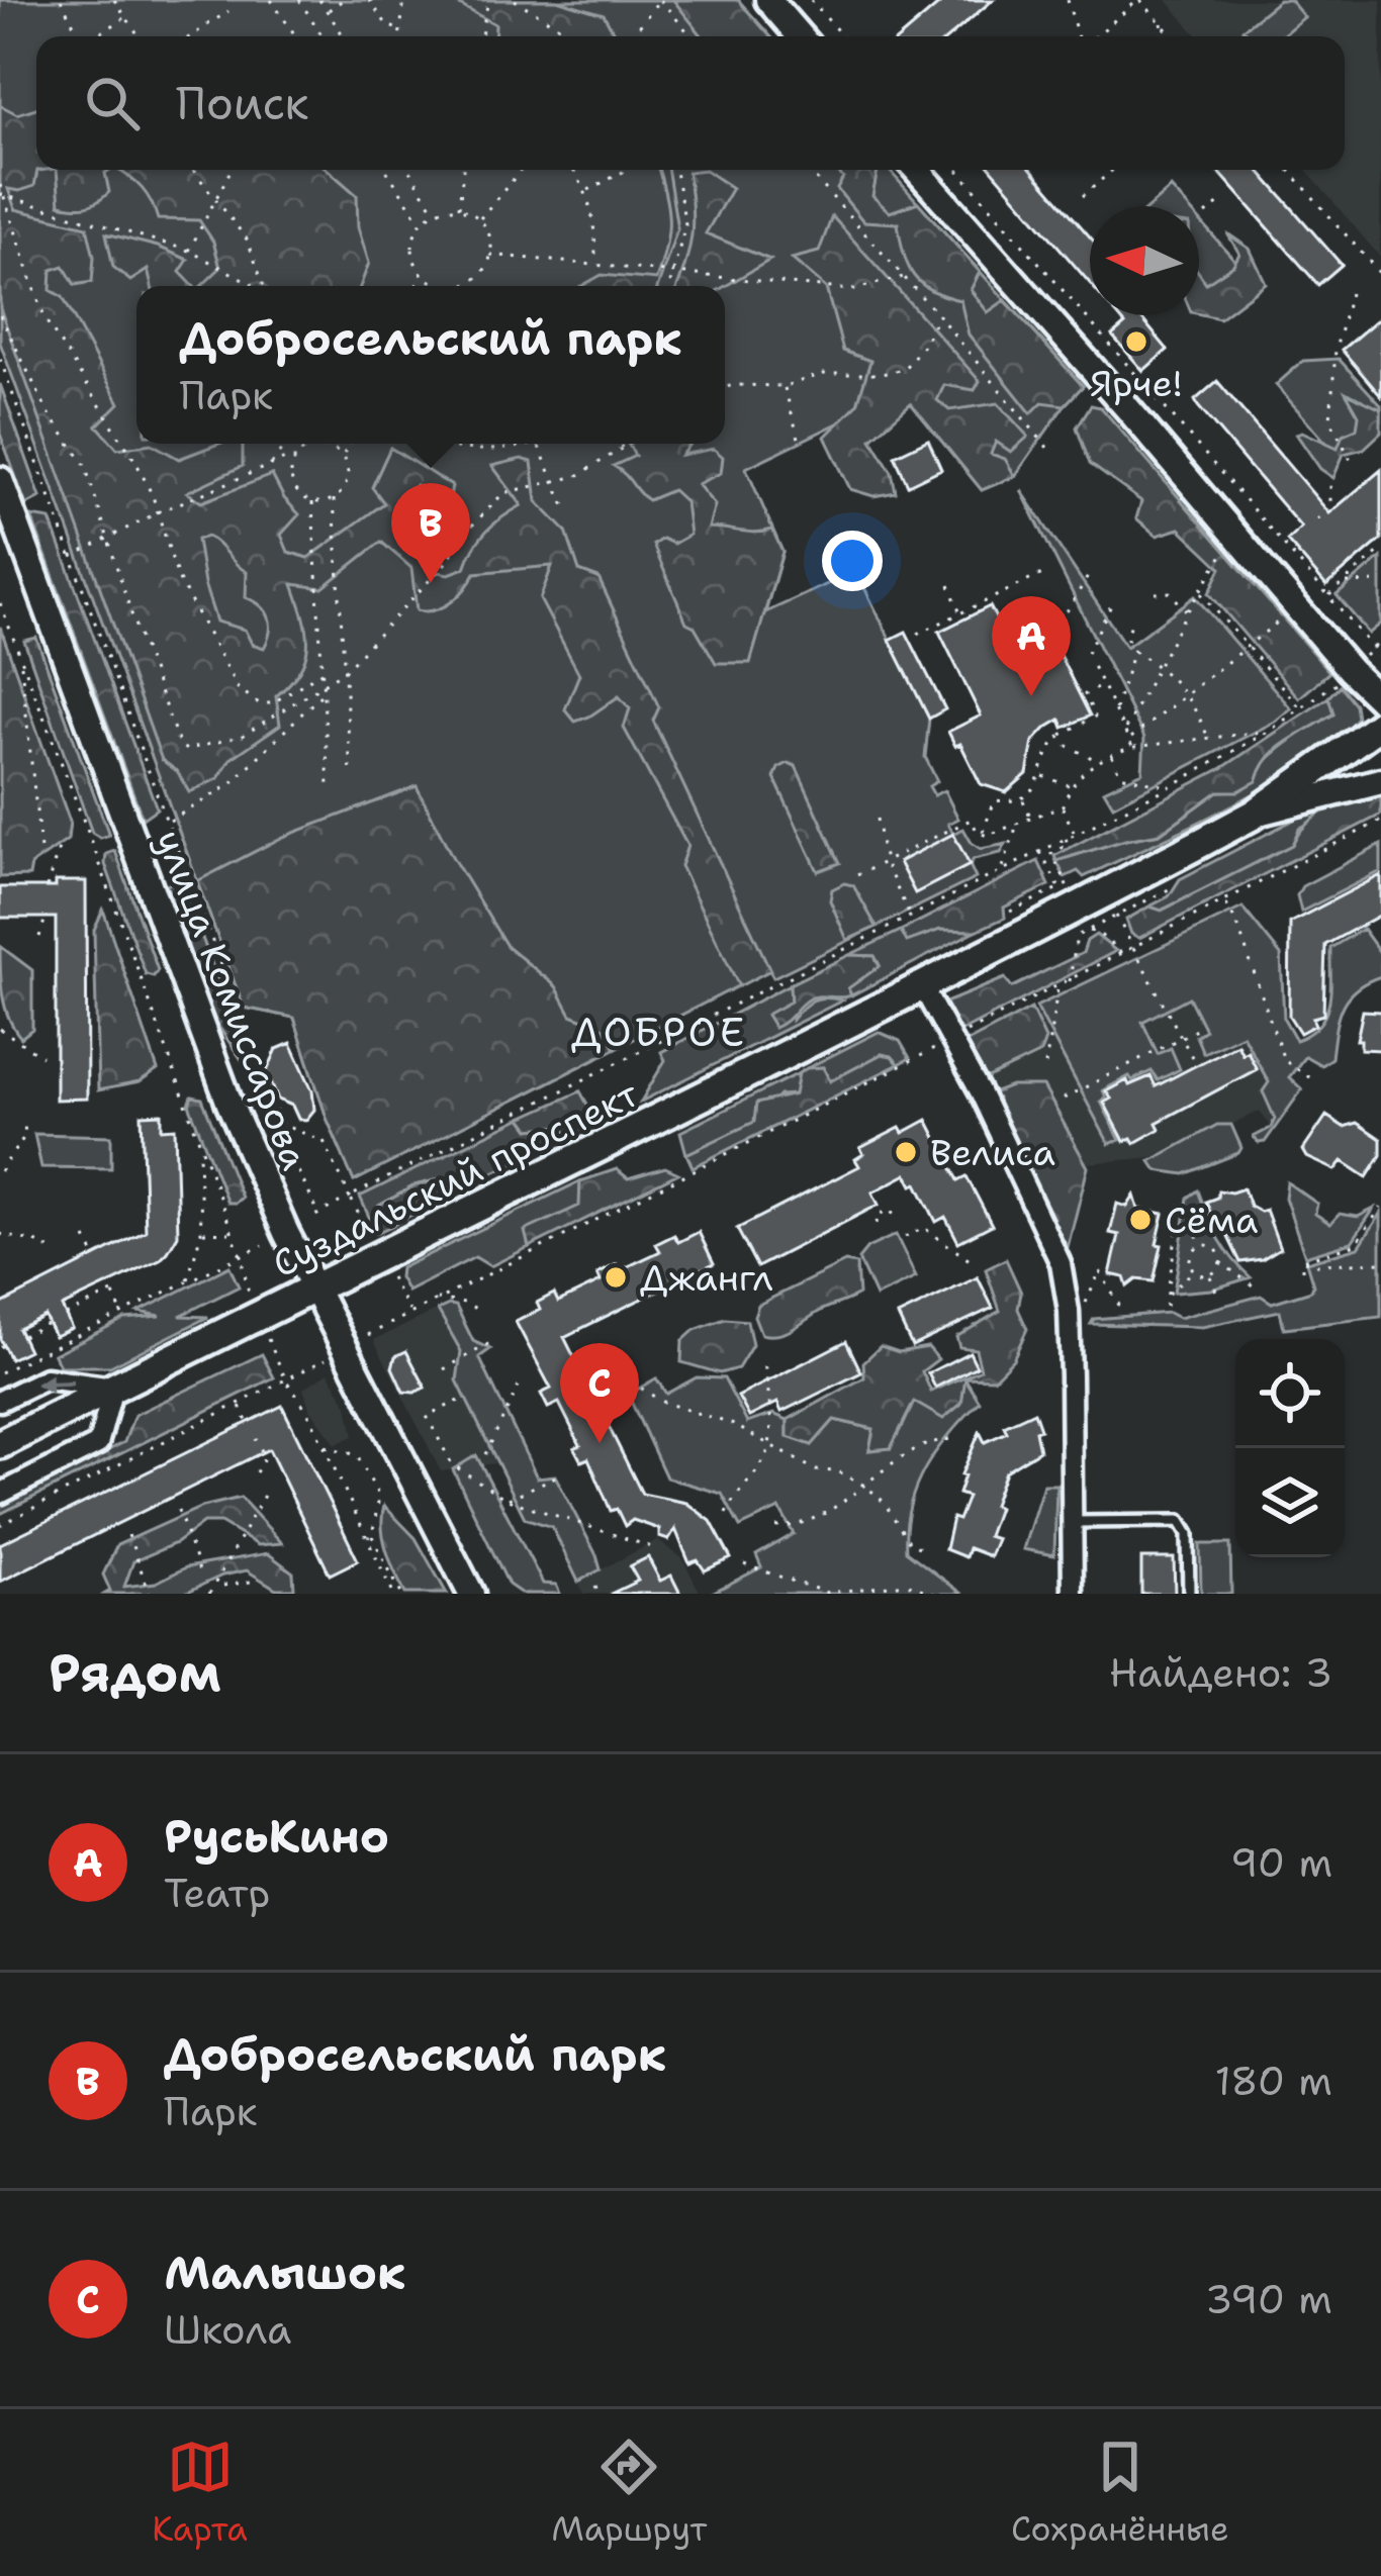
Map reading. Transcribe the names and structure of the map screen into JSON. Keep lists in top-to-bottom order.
{
  "streets": {
    "main road": ["улица Комиссарова", "Суздальский проспект"]
  },
  "crossings": [
    ["улица Комиссарова", "Суздальский проспект"]
  ],
  "districts": ["ДОБРОЕ"],
  "places": [
    "Ярче!",
    "Велиса",
    "Сёма",
    "Джангл"
  ],
  "north": "left",
  "page": {
    "search": "Поиск",
    "popup": ["Добросельский парк", "Парк"],
    "pins": ["B", "A", "C"],
    "heading": ["Рядом", "Найдено: 3"],
    "list": [
      {
        "mark": "A",
        "name": "РусьКино",
        "note": "Театр",
        "value": "90 m"
      },
      {
        "mark": "B",
        "name": "Добросельский парк",
        "note": "Парк",
        "value": "180 m"
      },
      {
        "mark": "C",
        "name": "Малышок",
        "note": "Школа",
        "value": "390 m"
      }
    ],
    "nav": ["Карта", "Маршрут", "Сохранённые"]
  }
}
